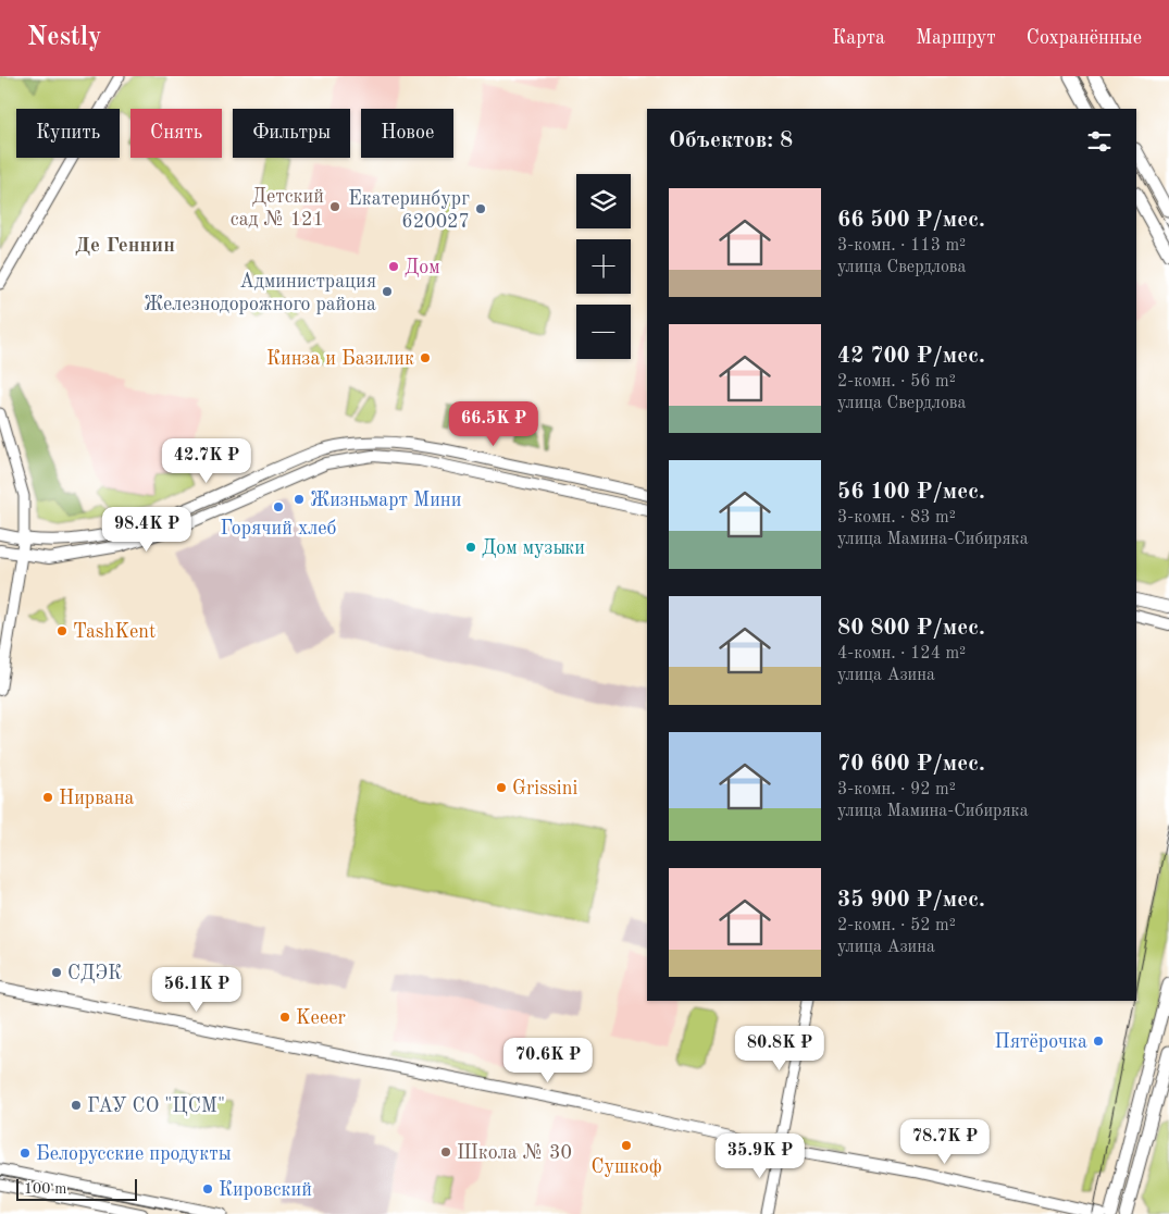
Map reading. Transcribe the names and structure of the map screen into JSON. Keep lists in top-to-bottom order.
{
  "districts": ["Де Геннин"],
  "places": [
    "Детский сад № 121",
    "Екатеринбург 620027",
    "Дом",
    "Администрация Железнодорожного района",
    "Кинза и Базилик",
    "Жизньмарт Мини",
    "Горячий хлеб",
    "Дом музыки",
    "TashKent",
    "Grissini",
    "Нирвана",
    "СДЭК",
    "Keeer",
    "Пятёрочка",
    "ГАУ СО \"ЦСМ\"",
    "Сушкоф",
    "Школа № 30",
    "Белорусские продукты",
    "Кировский"
  ],
  "scale_bar": "100 m",
  "page": {
    "header": "Nestly",
    "nav": ["Карта", "Маршрут", "Сохранённые"],
    "chip": [
      "Купить",
      "Снять",
      "Фильтры",
      "Новое"
    ],
    "heading": "Объектов: 8",
    "map_buttons": ["+", "−"],
    "list": [
      {
        "name": "66 500 ₽/мес.",
        "note": "3-комн. · 113 m² · улица Свердлова"
      },
      {
        "name": "42 700 ₽/мес.",
        "note": "2-комн. · 56 m² · улица Свердлова"
      },
      {
        "name": "56 100 ₽/мес.",
        "note": "3-комн. · 83 m² · улица Мамина-Сибиряка"
      },
      {
        "name": "80 800 ₽/мес.",
        "note": "4-комн. · 124 m² · улица Азина"
      },
      {
        "name": "70 600 ₽/мес.",
        "note": "3-комн. · 92 m² · улица Мамина-Сибиряка"
      },
      {
        "name": "35 900 ₽/мес.",
        "note": "2-комн. · 52 m² · улица Азина"
      }
    ],
    "price": [
      "66.5K ₽",
      "42.7K ₽",
      "98.4K ₽",
      "56.1K ₽",
      "80.8K ₽",
      "70.6K ₽",
      "78.7K ₽",
      "35.9K ₽"
    ],
    "scale": "100 m"
  }
}
